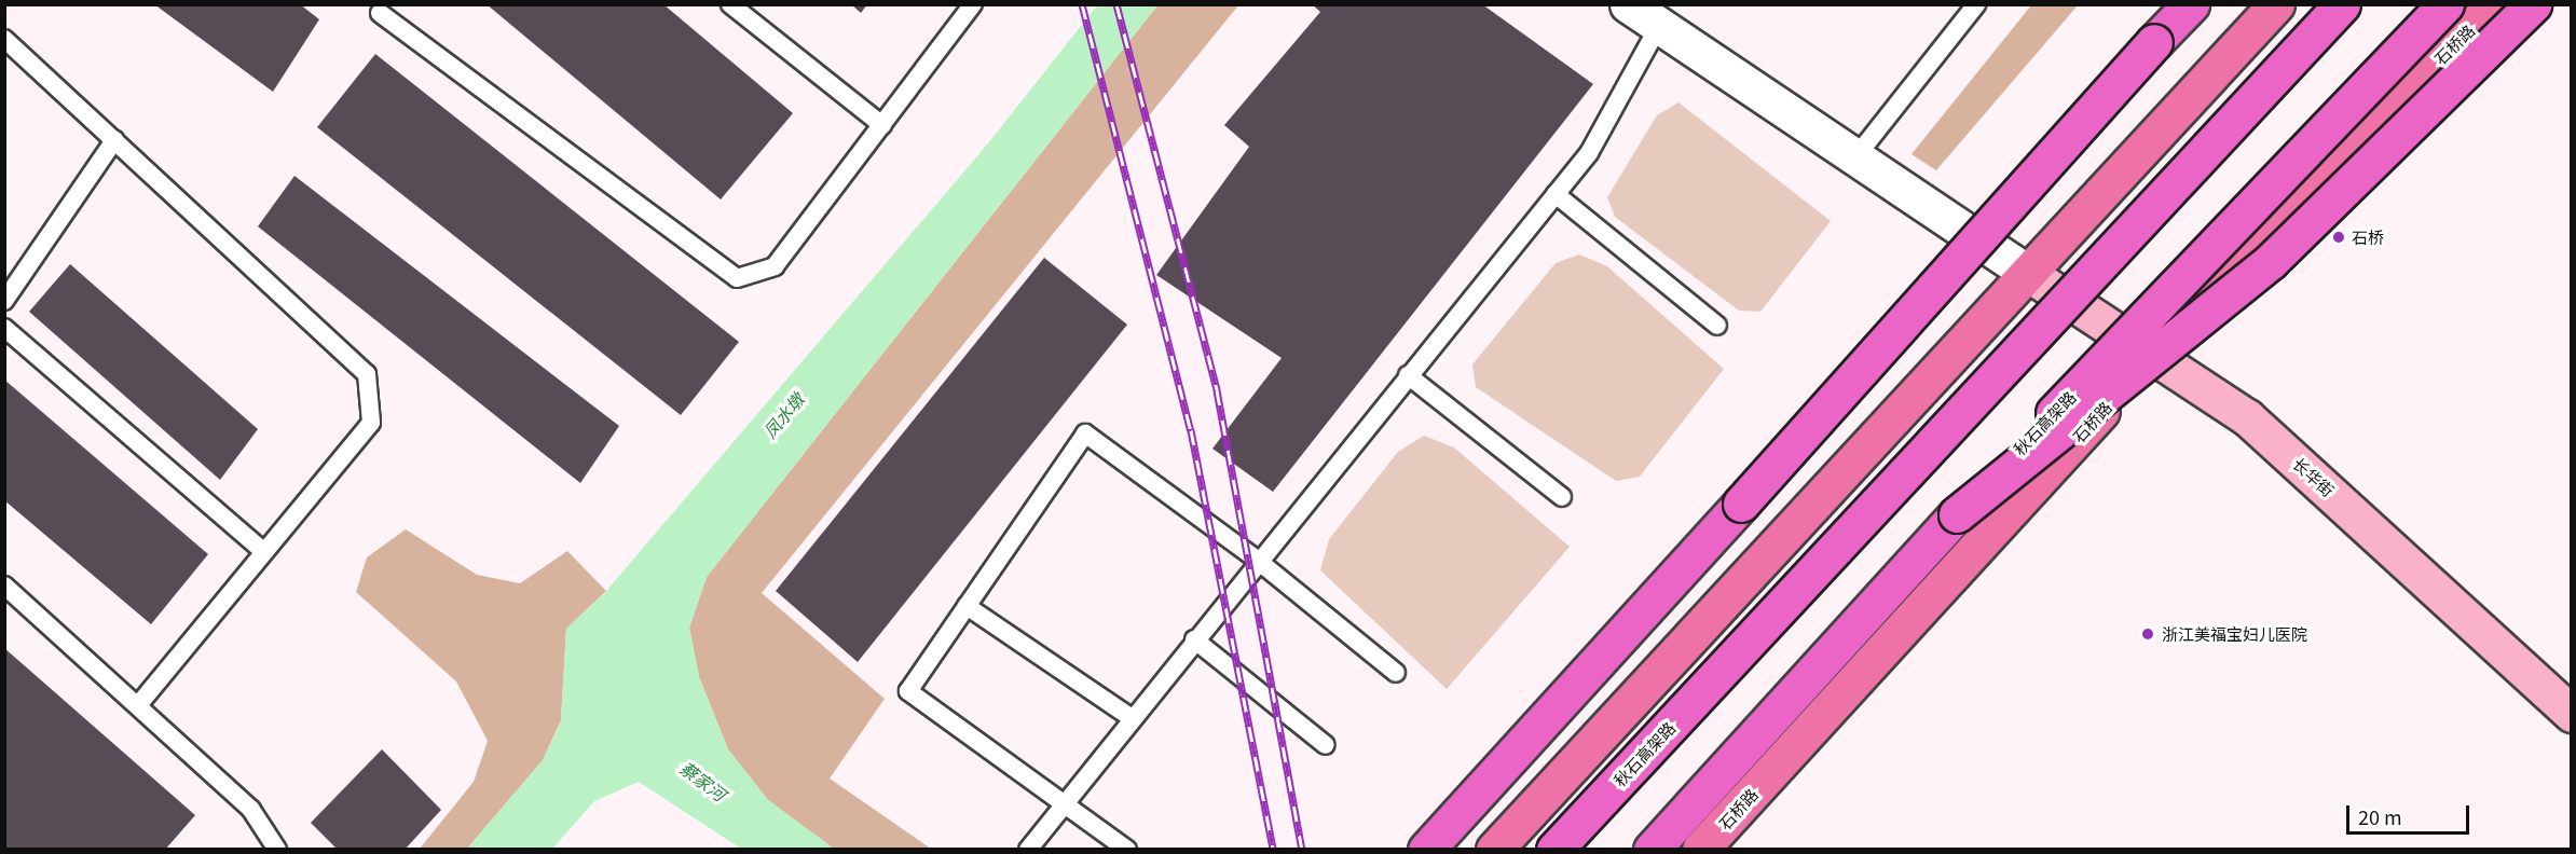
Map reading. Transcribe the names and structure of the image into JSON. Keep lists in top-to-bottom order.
{
  "streets": {
    "highway": ["秋石高架路"],
    "main road": ["石桥路"],
    "street": ["长华街"]
  },
  "crossings": [
    ["石桥路", "长华街"]
  ],
  "water": ["凤水墩", "蔡家河"],
  "places": ["石桥", "浙江美福宝妇儿医院"],
  "scale_bar": "20 m"
}
